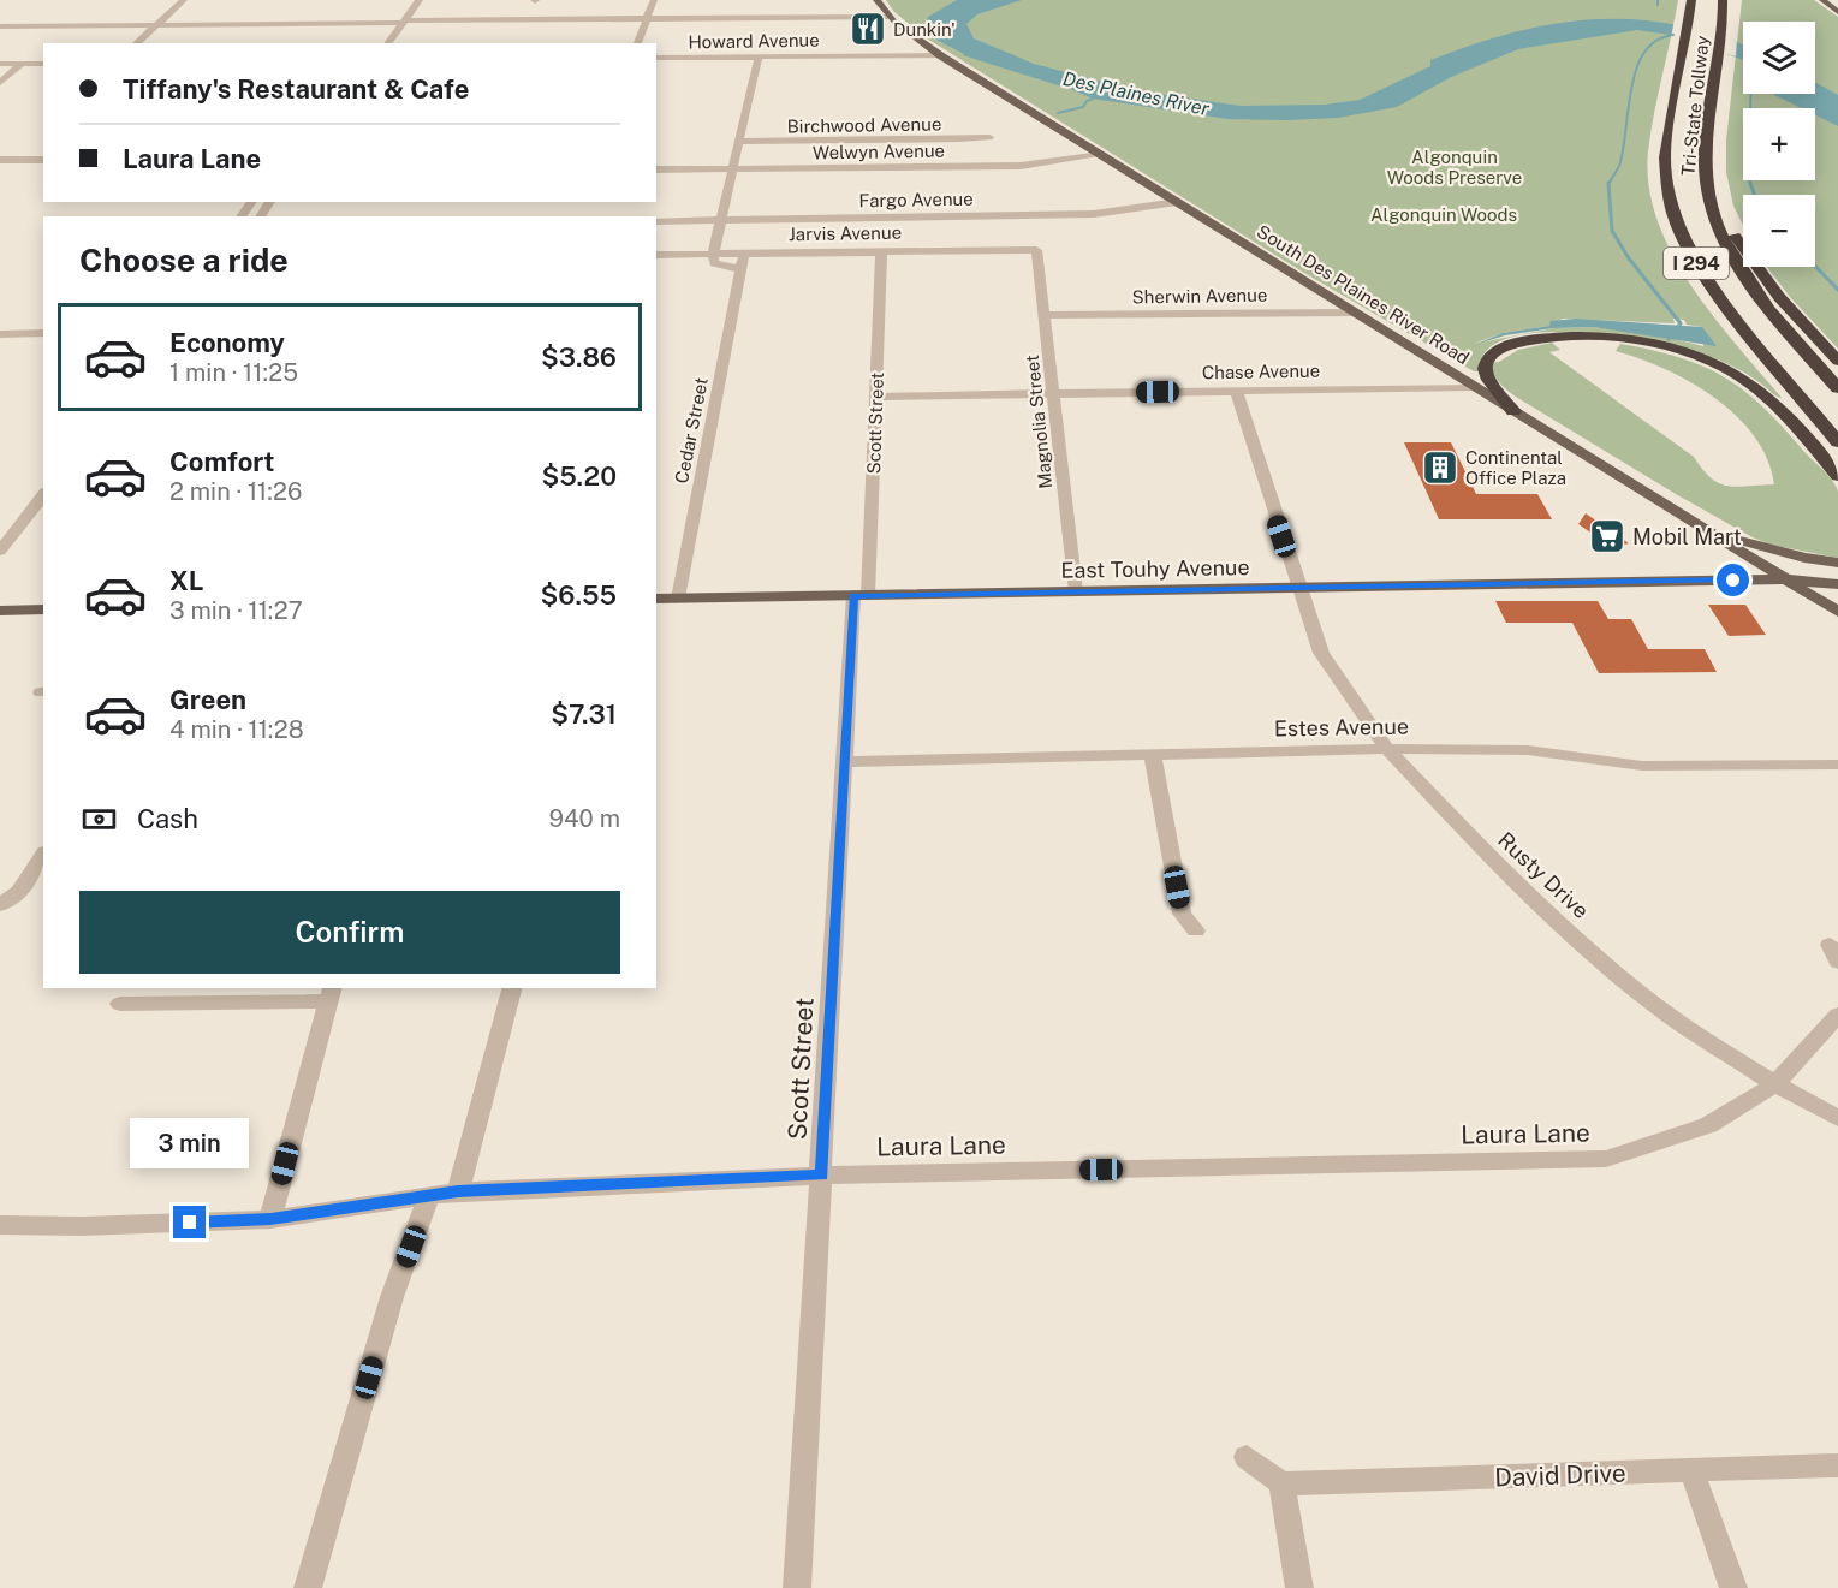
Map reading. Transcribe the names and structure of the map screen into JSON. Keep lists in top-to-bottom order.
{
  "streets": {
    "highway": ["Tri-State Tollway", "I 294"],
    "main road": ["South Des Plaines River Road", "East Touhy Avenue"],
    "street": [
      "Howard Avenue",
      "Birchwood Avenue",
      "Welwyn Avenue",
      "Fargo Avenue",
      "Jarvis Avenue",
      "Sherwin Avenue",
      "Chase Avenue",
      "Magnolia Street",
      "Scott Street",
      "Cedar Street",
      "Estes Avenue",
      "Rusty Drive",
      "Laura Lane",
      "David Drive"
    ]
  },
  "crossings": [
    ["Howard Avenue", "South Des Plaines River Road"],
    ["Welwyn Avenue", "South Des Plaines River Road"],
    ["Fargo Avenue", "South Des Plaines River Road"],
    ["Jarvis Avenue", "Magnolia Street"],
    ["Jarvis Avenue", "Scott Street"],
    ["Jarvis Avenue", "Cedar Street"],
    ["South Des Plaines River Road", "Sherwin Avenue"],
    ["South Des Plaines River Road", "Chase Avenue"],
    ["South Des Plaines River Road", "East Touhy Avenue"],
    ["Sherwin Avenue", "Magnolia Street"],
    ["Chase Avenue", "Magnolia Street"],
    ["Chase Avenue", "Scott Street"],
    ["Chase Avenue", "Rusty Drive"],
    ["Magnolia Street", "East Touhy Avenue"],
    ["Scott Street", "East Touhy Avenue"],
    ["Scott Street", "Estes Avenue"],
    ["Scott Street", "Laura Lane"],
    ["Cedar Street", "East Touhy Avenue"],
    ["East Touhy Avenue", "Rusty Drive"],
    ["Estes Avenue", "Rusty Drive"],
    ["Rusty Drive", "Laura Lane"]
  ],
  "water": ["Des Plaines River"],
  "parks": ["Algonquin Woods Preserve", "Algonquin Woods"],
  "places": {
    "restaurant": ["Dunkin'"],
    "building": ["Continental Office Plaza"],
    "supermarket": ["Mobil Mart"]
  },
  "page": {
    "map_buttons": ["+", "−"],
    "banner": ["Tiffany's Restaurant & Cafe", "Laura Lane"],
    "heading": "Choose a ride",
    "list": [
      {
        "name": "Economy",
        "note": "1 min · 11:25",
        "value": "$3.86"
      },
      {
        "name": "Comfort",
        "note": "2 min · 11:26",
        "value": "$5.20"
      },
      {
        "name": "XL",
        "note": "3 min · 11:27",
        "value": "$6.55"
      },
      {
        "name": "Green",
        "note": "4 min · 11:28",
        "value": "$7.31"
      }
    ],
    "pay": ["Cash", "940 m"],
    "buttons": "Confirm",
    "bubble": "3 min"
  }
}
